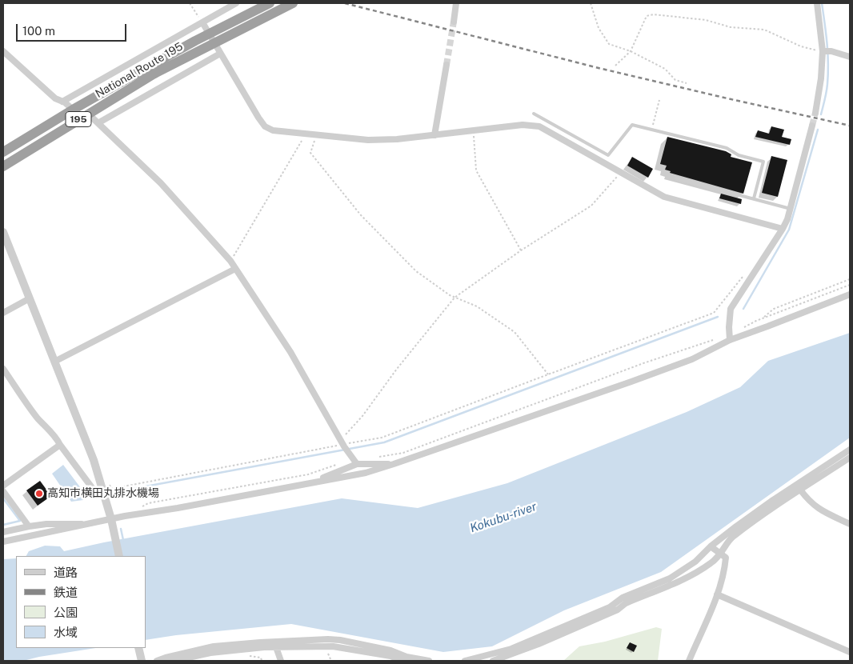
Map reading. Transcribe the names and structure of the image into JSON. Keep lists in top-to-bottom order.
{
  "streets": {
    "highway": ["National Route 195", "195"]
  },
  "water": ["Kokubu-river"],
  "places": ["高知市横田丸排水機場"],
  "legend": [
    "道路",
    "鉄道",
    "公園",
    "水域"
  ],
  "scale_bar": "100 m"
}
